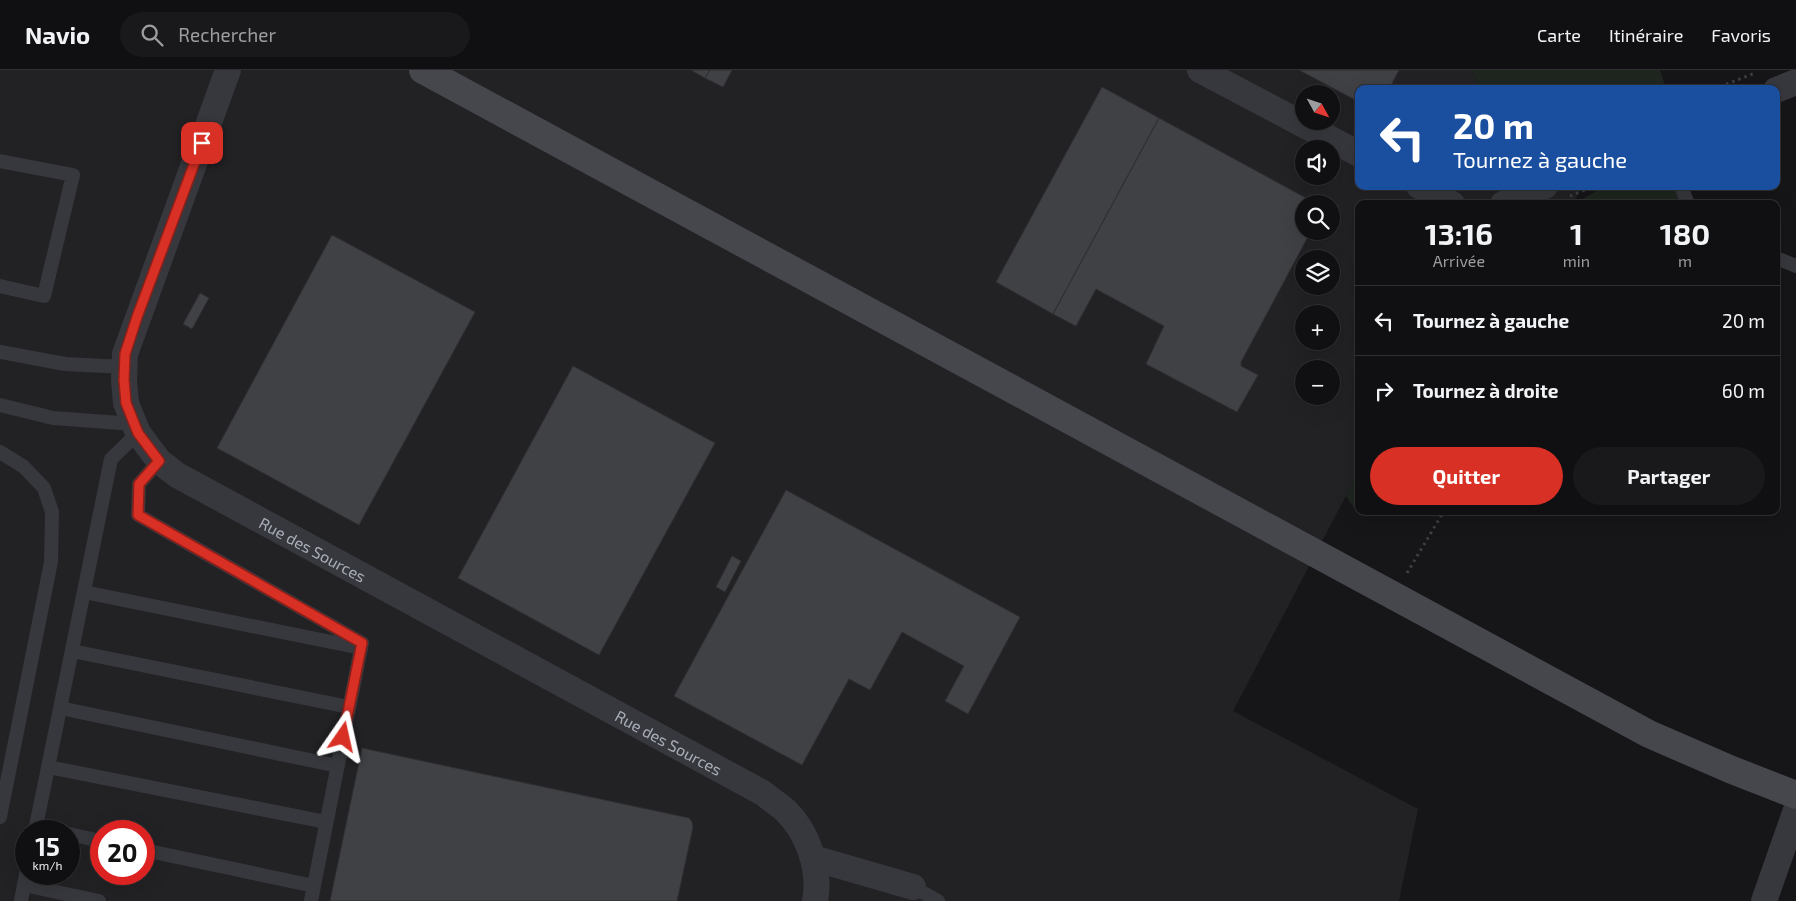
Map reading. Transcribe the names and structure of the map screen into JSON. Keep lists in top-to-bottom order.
{
  "streets": {
    "street": ["Rue des Sources"]
  },
  "north": "bottom right",
  "page": {
    "header": "Navio",
    "search": "Rechercher",
    "nav": ["Carte", "Itinéraire", "Favoris"],
    "map_buttons": ["+", "−"],
    "turn": ["20 m", "Tournez à gauche"],
    "eta": [
      "13:16",
      "Arrivée",
      "1",
      "min",
      "180",
      "m"
    ],
    "list": [
      {
        "name": "Tournez à gauche",
        "value": "20 m"
      },
      {
        "name": "Tournez à droite",
        "value": "60 m"
      }
    ],
    "buttons": ["Quitter", "Partager"],
    "speed": "15 km/h",
    "limit": "20"
  }
}
